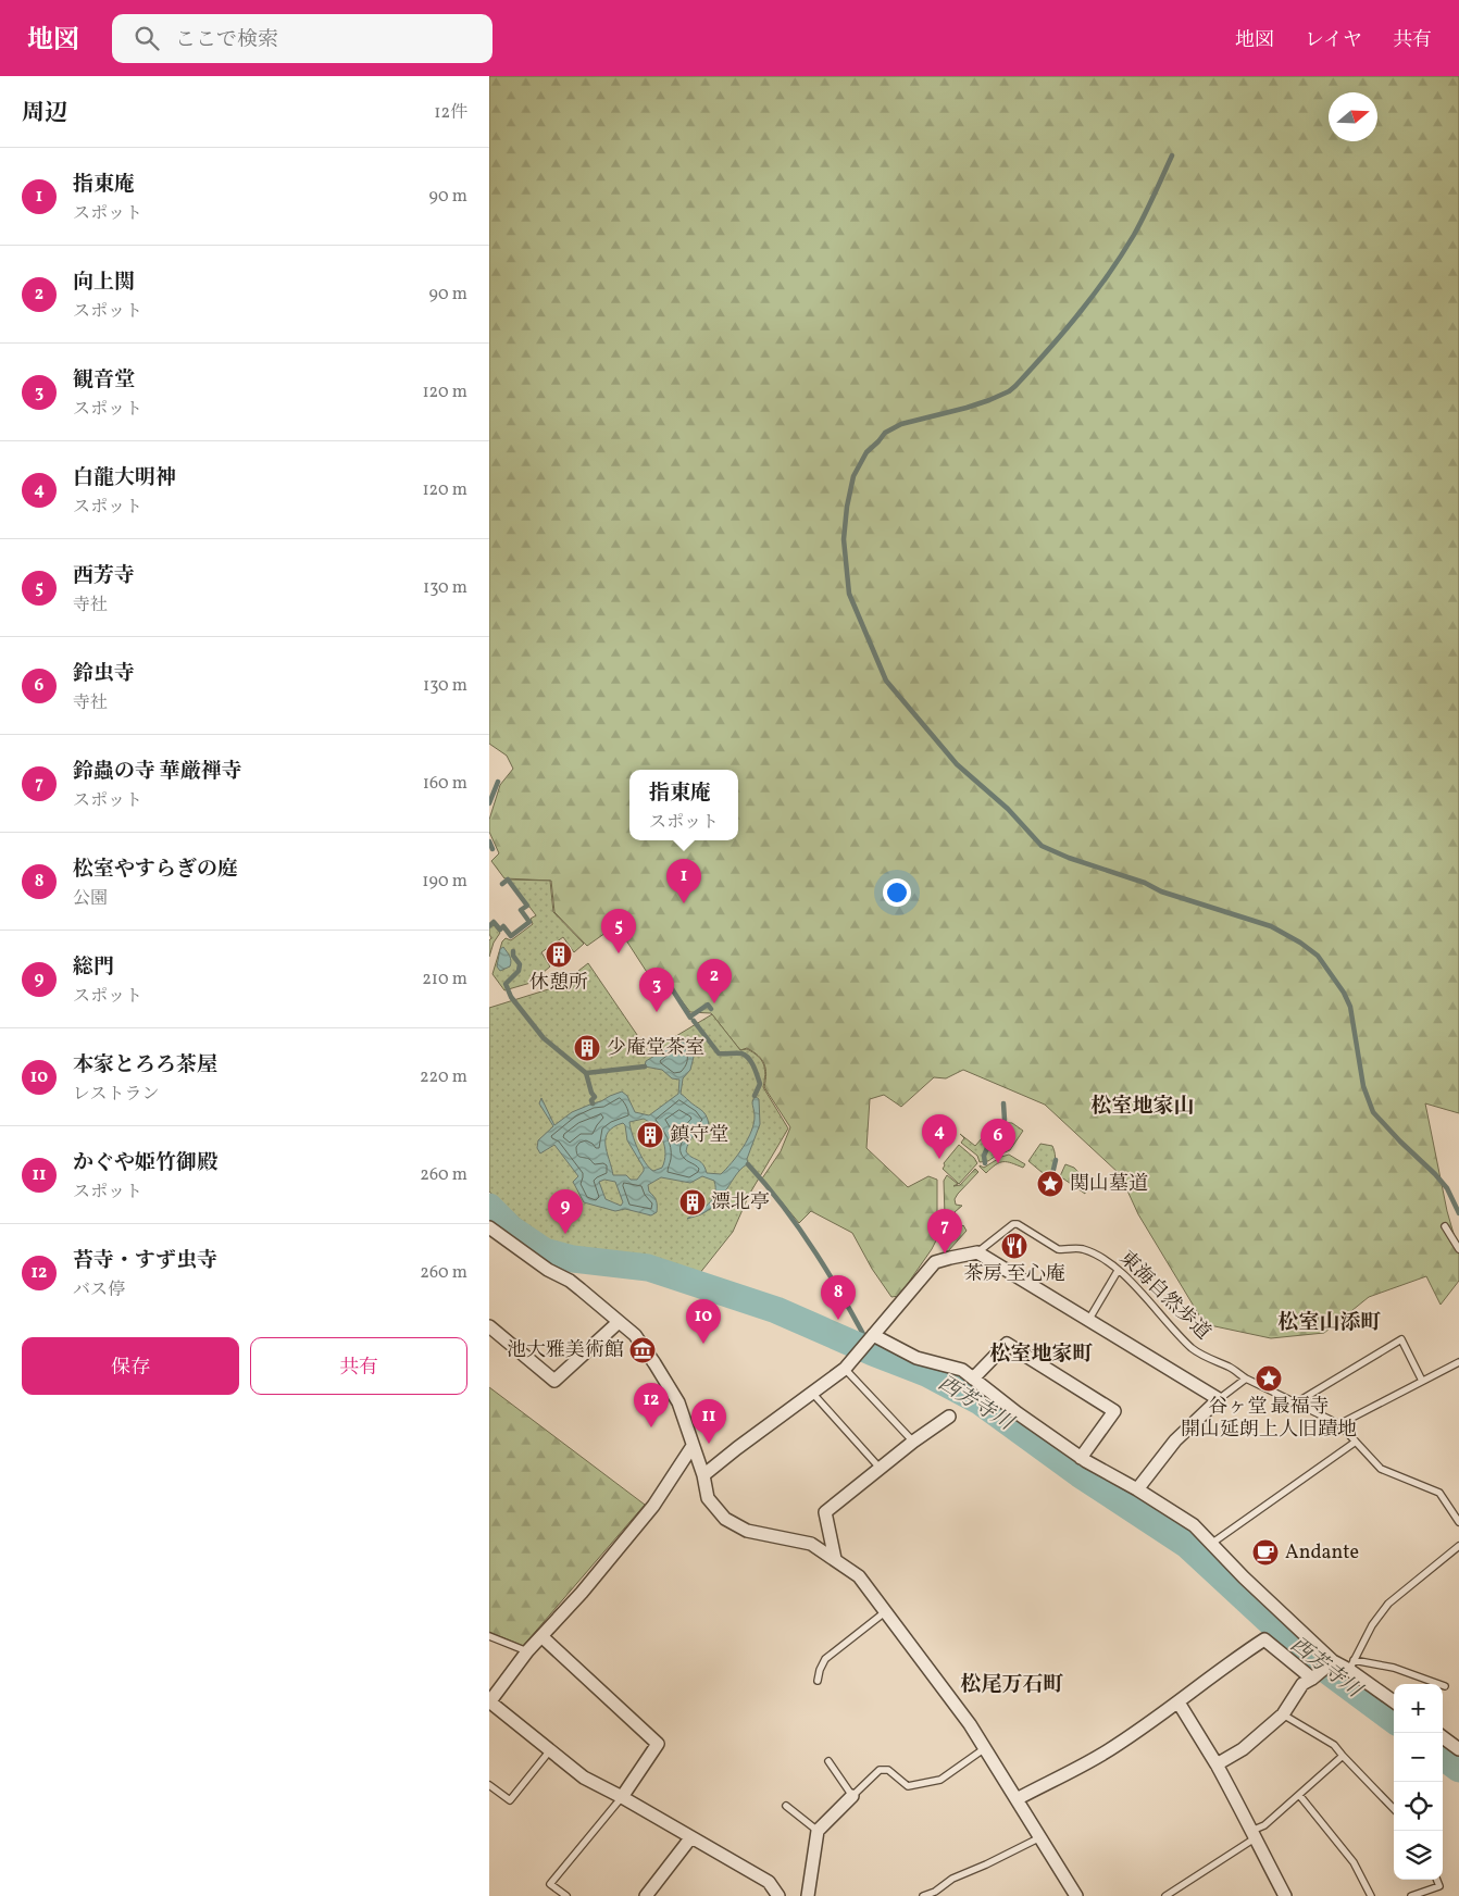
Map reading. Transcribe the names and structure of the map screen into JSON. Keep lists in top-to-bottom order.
{
  "streets": {
    "lane": ["東海自然歩道"]
  },
  "districts": [
    "松室地家山",
    "松室山添町",
    "松室地家町",
    "松尾万石町"
  ],
  "water": ["西芳寺川"],
  "places": {
    "building": [
      "休憩所",
      "少庵堂茶室",
      "鎮守堂",
      "漂北亭"
    ],
    "place": ["関山墓道", "谷ヶ堂 最福寺 開山延朗上人旧蹟地"],
    "restaurant": ["茶房 至心庵"],
    "museum": ["池大雅美術館"],
    "cafe": ["Andante"]
  },
  "north": "right",
  "page": {
    "header": "地図",
    "search": "ここで検索",
    "nav": ["地図", "レイヤ", "共有"],
    "heading": ["周辺", "12件"],
    "list": [
      {
        "mark": "1",
        "name": "指東庵",
        "note": "スポット",
        "value": "90 m"
      },
      {
        "mark": "2",
        "name": "向上関",
        "note": "スポット",
        "value": "90 m"
      },
      {
        "mark": "3",
        "name": "観音堂",
        "note": "スポット",
        "value": "120 m"
      },
      {
        "mark": "4",
        "name": "白龍大明神",
        "note": "スポット",
        "value": "120 m"
      },
      {
        "mark": "5",
        "name": "西芳寺",
        "note": "寺社",
        "value": "130 m"
      },
      {
        "mark": "6",
        "name": "鈴虫寺",
        "note": "寺社",
        "value": "130 m"
      },
      {
        "mark": "7",
        "name": "鈴蟲の寺 華厳禅寺",
        "note": "スポット",
        "value": "160 m"
      },
      {
        "mark": "8",
        "name": "松室やすらぎの庭",
        "note": "公園",
        "value": "190 m"
      },
      {
        "mark": "9",
        "name": "総門",
        "note": "スポット",
        "value": "210 m"
      },
      {
        "mark": "10",
        "name": "本家とろろ茶屋",
        "note": "レストラン",
        "value": "220 m"
      },
      {
        "mark": "11",
        "name": "かぐや姫竹御殿",
        "note": "スポット",
        "value": "260 m"
      },
      {
        "mark": "12",
        "name": "苔寺・すず虫寺",
        "note": "バス停",
        "value": "260 m"
      }
    ],
    "popup": ["指東庵", "スポット"],
    "pins": [
      "1",
      "5",
      "2",
      "3",
      "4",
      "6",
      "9",
      "7",
      "8",
      "10",
      "12",
      "11"
    ],
    "buttons": ["保存", "共有"],
    "map_buttons": ["+", "−"]
  }
}
